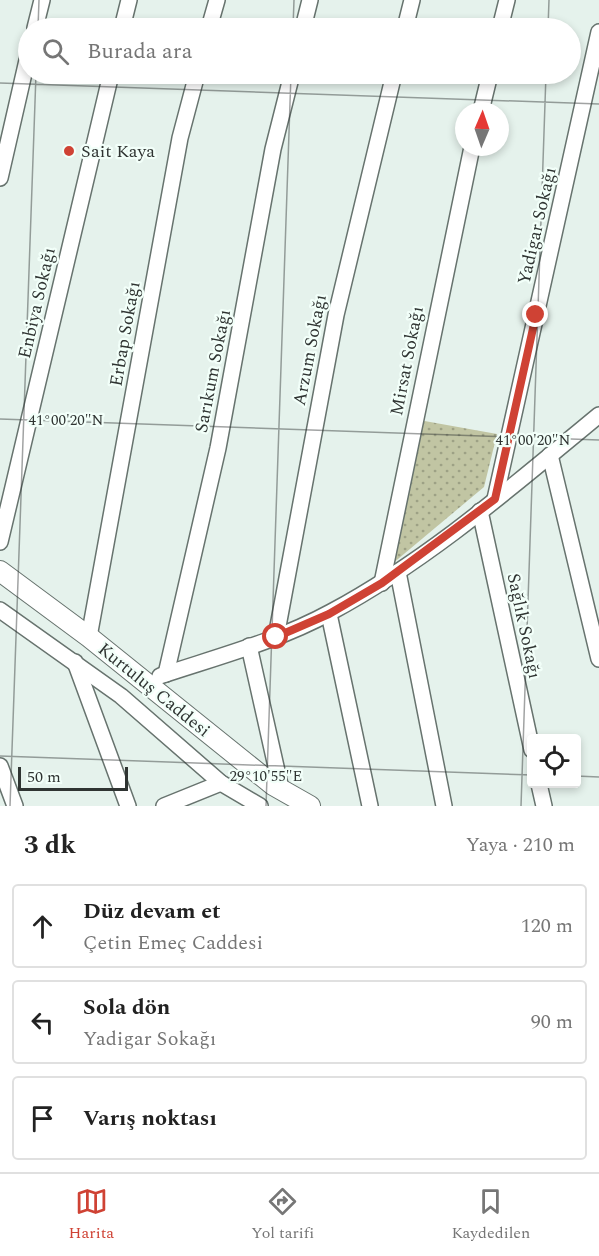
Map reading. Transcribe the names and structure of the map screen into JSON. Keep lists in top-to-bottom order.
{
  "streets": {
    "main road": ["Kurtuluş Caddesi"],
    "street": [
      "Yadigar Sokağı",
      "Enbiya Sokağı",
      "Erbap Sokağı",
      "Arzum Sokağı",
      "Mirsat Sokağı",
      "Sarıkum Sokağı",
      "Sağlık Sokağı"
    ]
  },
  "crossings": [
    ["Erbap Sokağı", "Kurtuluş Caddesi"]
  ],
  "places": ["Sait Kaya"],
  "scale_bar": "50 m",
  "north": "top",
  "page": {
    "search": "Burada ara",
    "scale": "50 m",
    "heading": ["3 dk", "Yaya · 210 m"],
    "list": [
      ["Düz devam et", "Çetin Emeç Caddesi", "120 m"],
      ["Sola dön", "Yadigar Sokağı", "90 m"],
      "Varış noktası"
    ],
    "nav": ["Harita", "Yol tarifi", "Kaydedilen"]
  },
  "coordinates": ["41°00'20\"N", "29°10'55\"E"]
}
